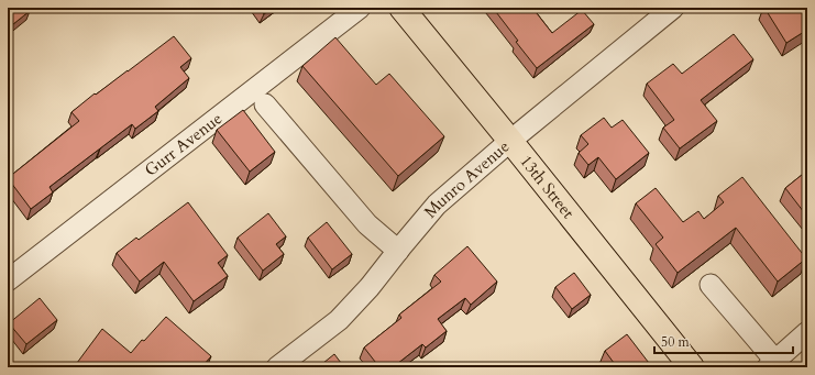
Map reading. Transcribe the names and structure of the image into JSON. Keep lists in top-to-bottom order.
{
  "streets": {
    "main road": ["13th Street"],
    "street": ["Gurr Avenue", "Munro Avenue"]
  },
  "crossings": [
    ["Munro Avenue", "13th Street"]
  ],
  "scale_bar": "50 m"
}
